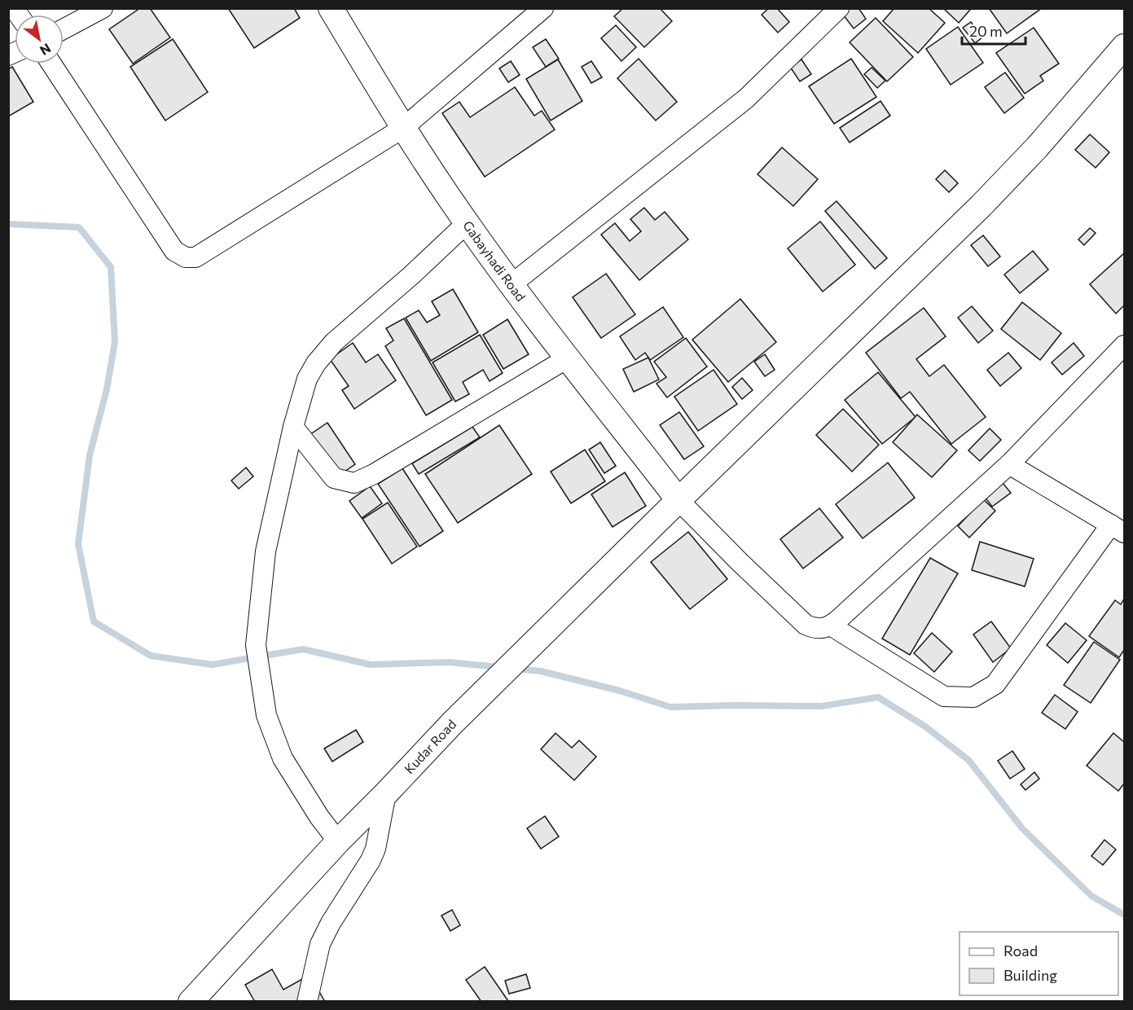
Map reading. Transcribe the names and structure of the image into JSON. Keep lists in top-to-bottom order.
{
  "streets": {
    "street": ["Gabayhadi Road", "Kudar Road"]
  },
  "crossings": [
    ["Gabayhadi Road", "Kudar Road"]
  ],
  "legend": ["Road", "Building"],
  "scale_bar": "20 m",
  "north": "bottom right"
}
